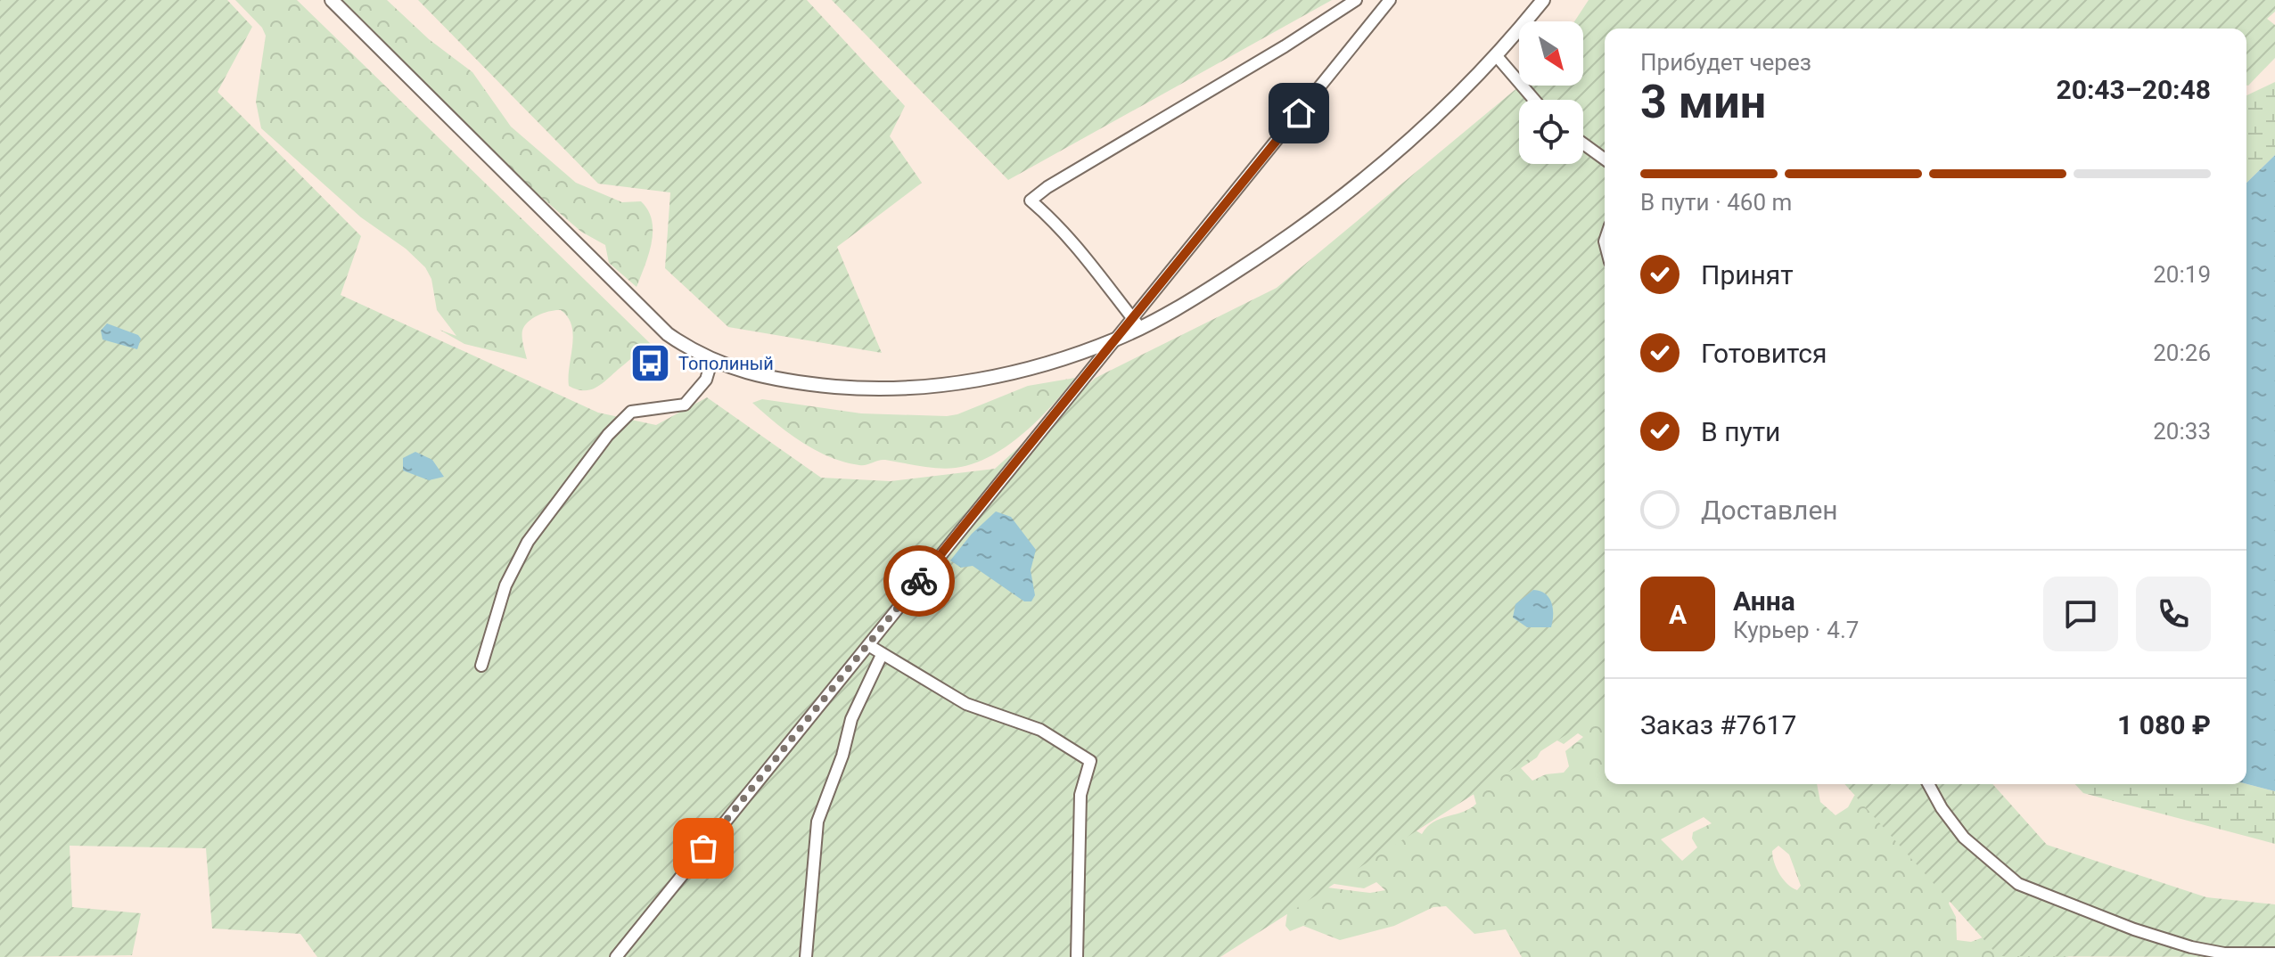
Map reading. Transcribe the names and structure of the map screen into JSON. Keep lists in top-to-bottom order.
{
  "places": {
    "bus stop": ["Тополиный"]
  },
  "north": "bottom right",
  "page": {
    "heading": ["3 мин", "Прибудет через", "20:43–20:48"],
    "panel": [
      "Анна",
      "Курьер · 4.7",
      "Заказ #7617",
      "1 080 ₽"
    ],
    "bar": "В пути · 460 m",
    "list": [
      ["Принят", "20:19"],
      ["Готовится", "20:26"],
      ["В пути", "20:33"],
      "Доставлен"
    ],
    "round": "А"
  }
}
